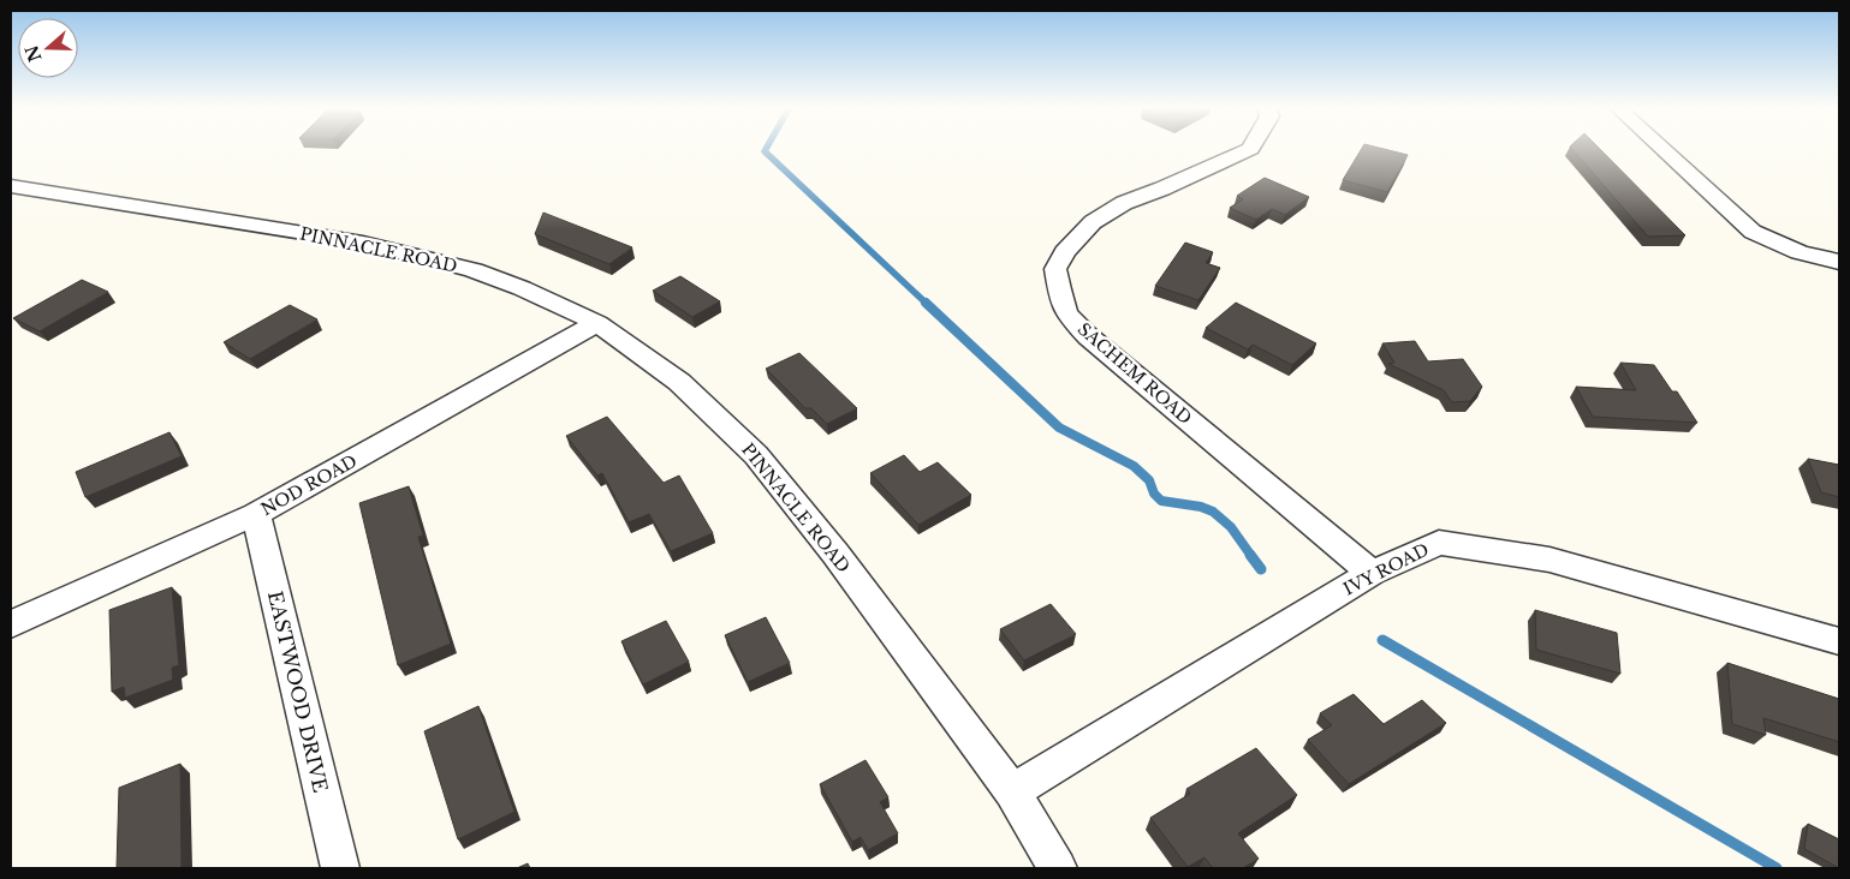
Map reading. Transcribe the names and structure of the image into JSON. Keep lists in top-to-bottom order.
{
  "streets": {
    "street": [
      "PINNACLE ROAD",
      "SACHEM ROAD",
      "NOD ROAD",
      "IVY ROAD",
      "EASTWOOD DRIVE"
    ]
  },
  "crossings": [
    ["PINNACLE ROAD", "NOD ROAD"],
    ["PINNACLE ROAD", "IVY ROAD"],
    ["SACHEM ROAD", "IVY ROAD"],
    ["NOD ROAD", "EASTWOOD DRIVE"]
  ],
  "north": "left"
}
